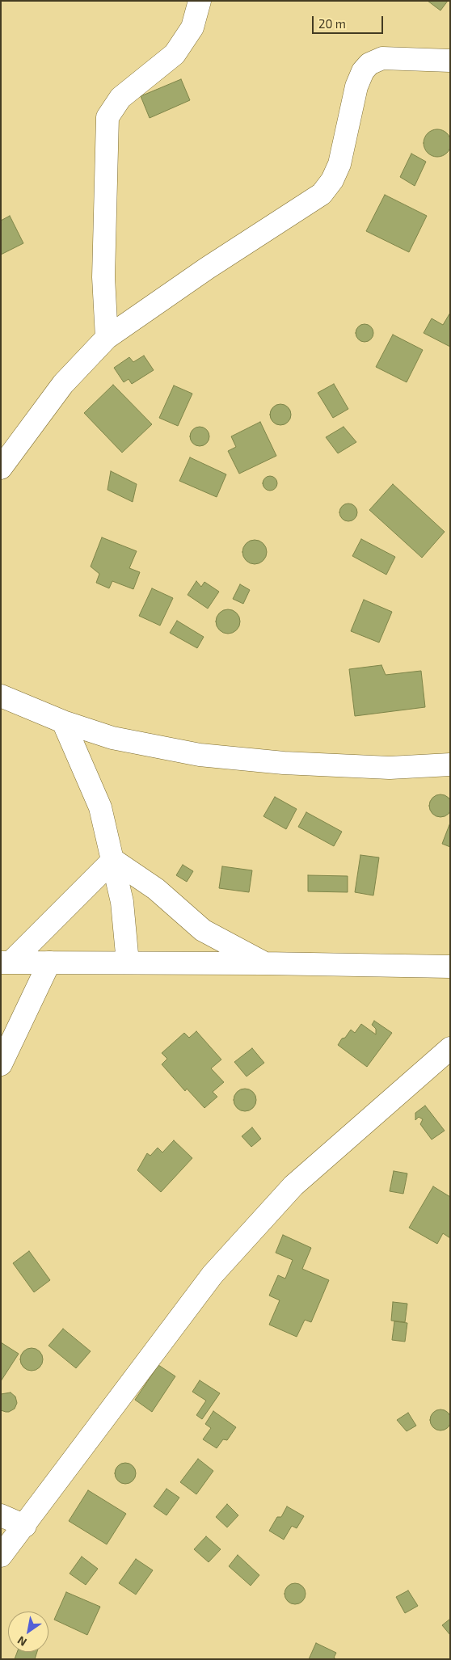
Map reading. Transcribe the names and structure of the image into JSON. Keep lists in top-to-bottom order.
{
  "scale_bar": "20 m",
  "north": "bottom left"
}
